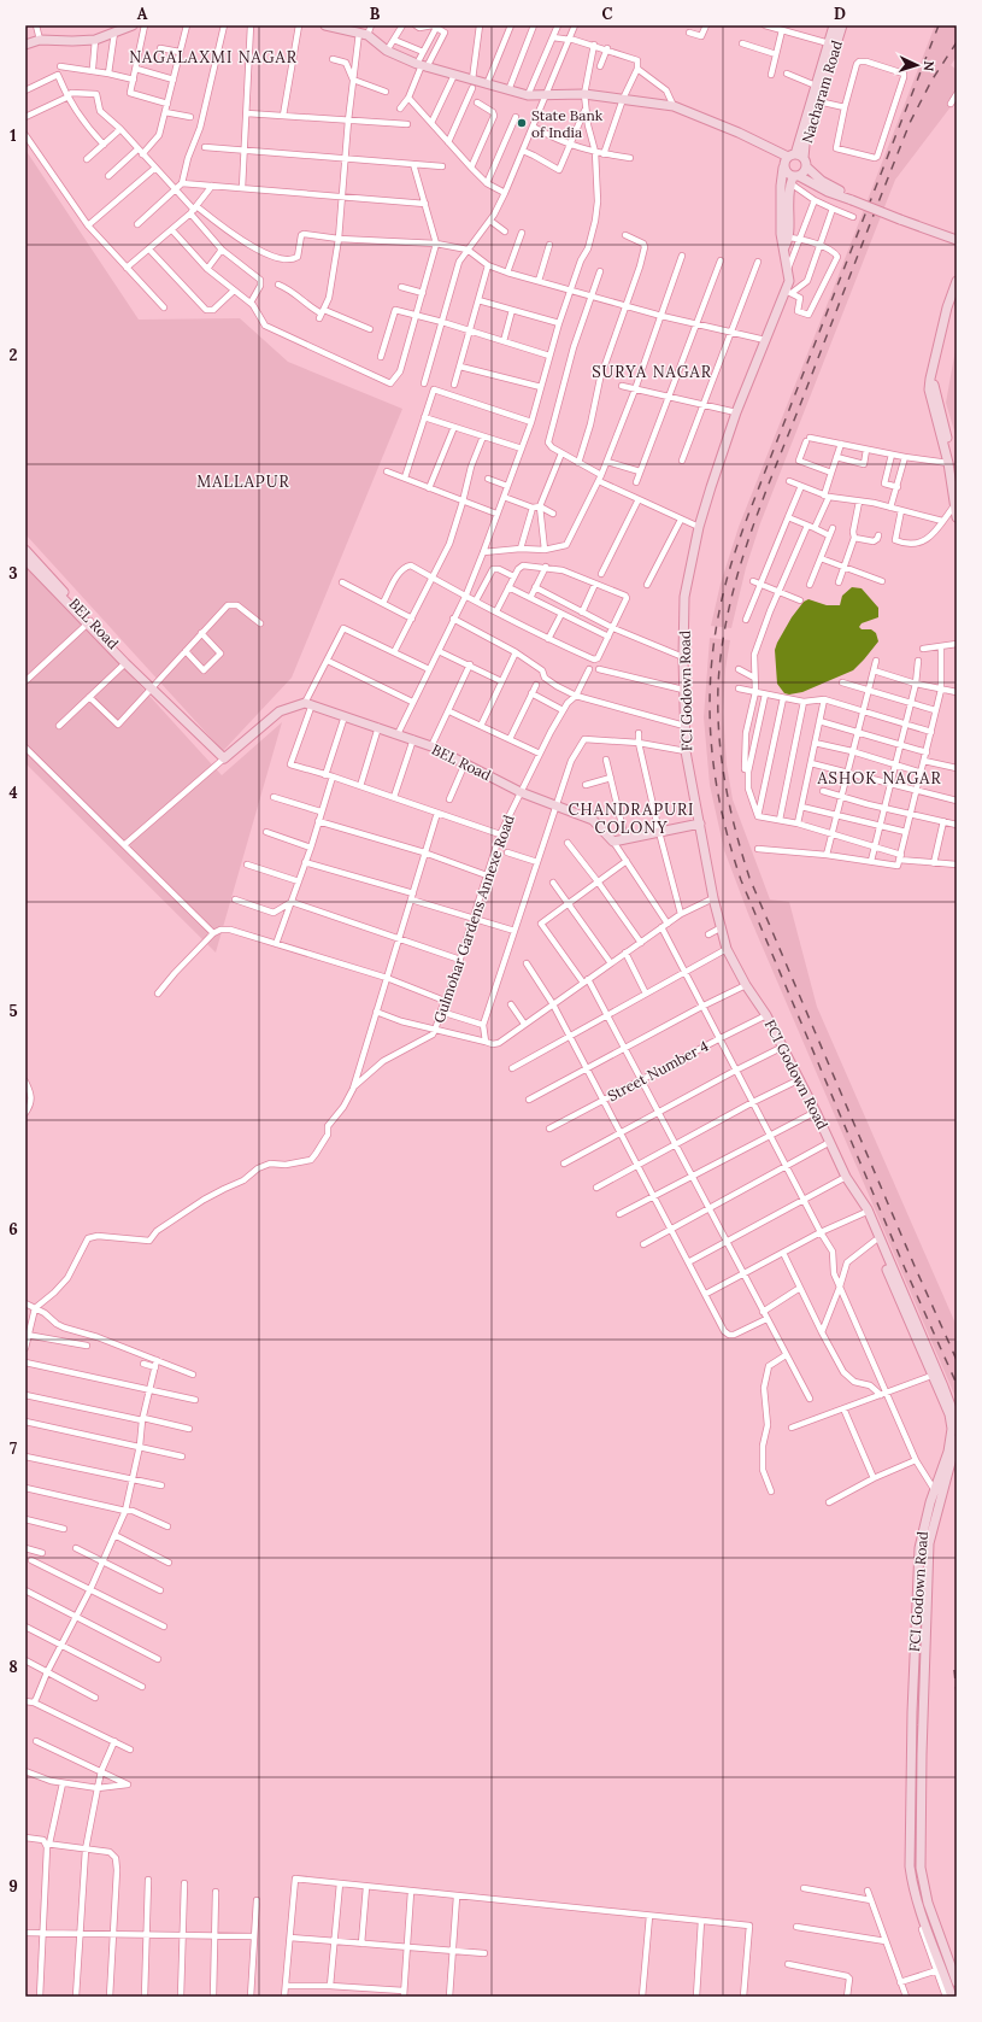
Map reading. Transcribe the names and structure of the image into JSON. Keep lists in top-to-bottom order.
{
  "streets": {
    "street": [
      "Nacharam Road",
      "BEL Road",
      "FCI Godown Road",
      "Gulmohar Gardens Annexe Road",
      "Street Number 4"
    ]
  },
  "crossings": [
    ["Nacharam Road", "FCI Godown Road"],
    ["BEL Road", "Gulmohar Gardens Annexe Road"],
    ["FCI Godown Road", "Street Number 4"]
  ],
  "districts": [
    "NAGALAXMI NAGAR",
    "SURYA NAGAR",
    "MALLAPUR",
    "ASHOK NAGAR",
    "CHANDRAPURI COLONY"
  ],
  "places": ["State Bank of India"],
  "north": "right",
  "grid": {
    "columns": [
      "A",
      "B",
      "C",
      "D"
    ],
    "rows": [
      "1",
      "2",
      "3",
      "4",
      "5",
      "6",
      "7",
      "8",
      "9"
    ]
  }
}
